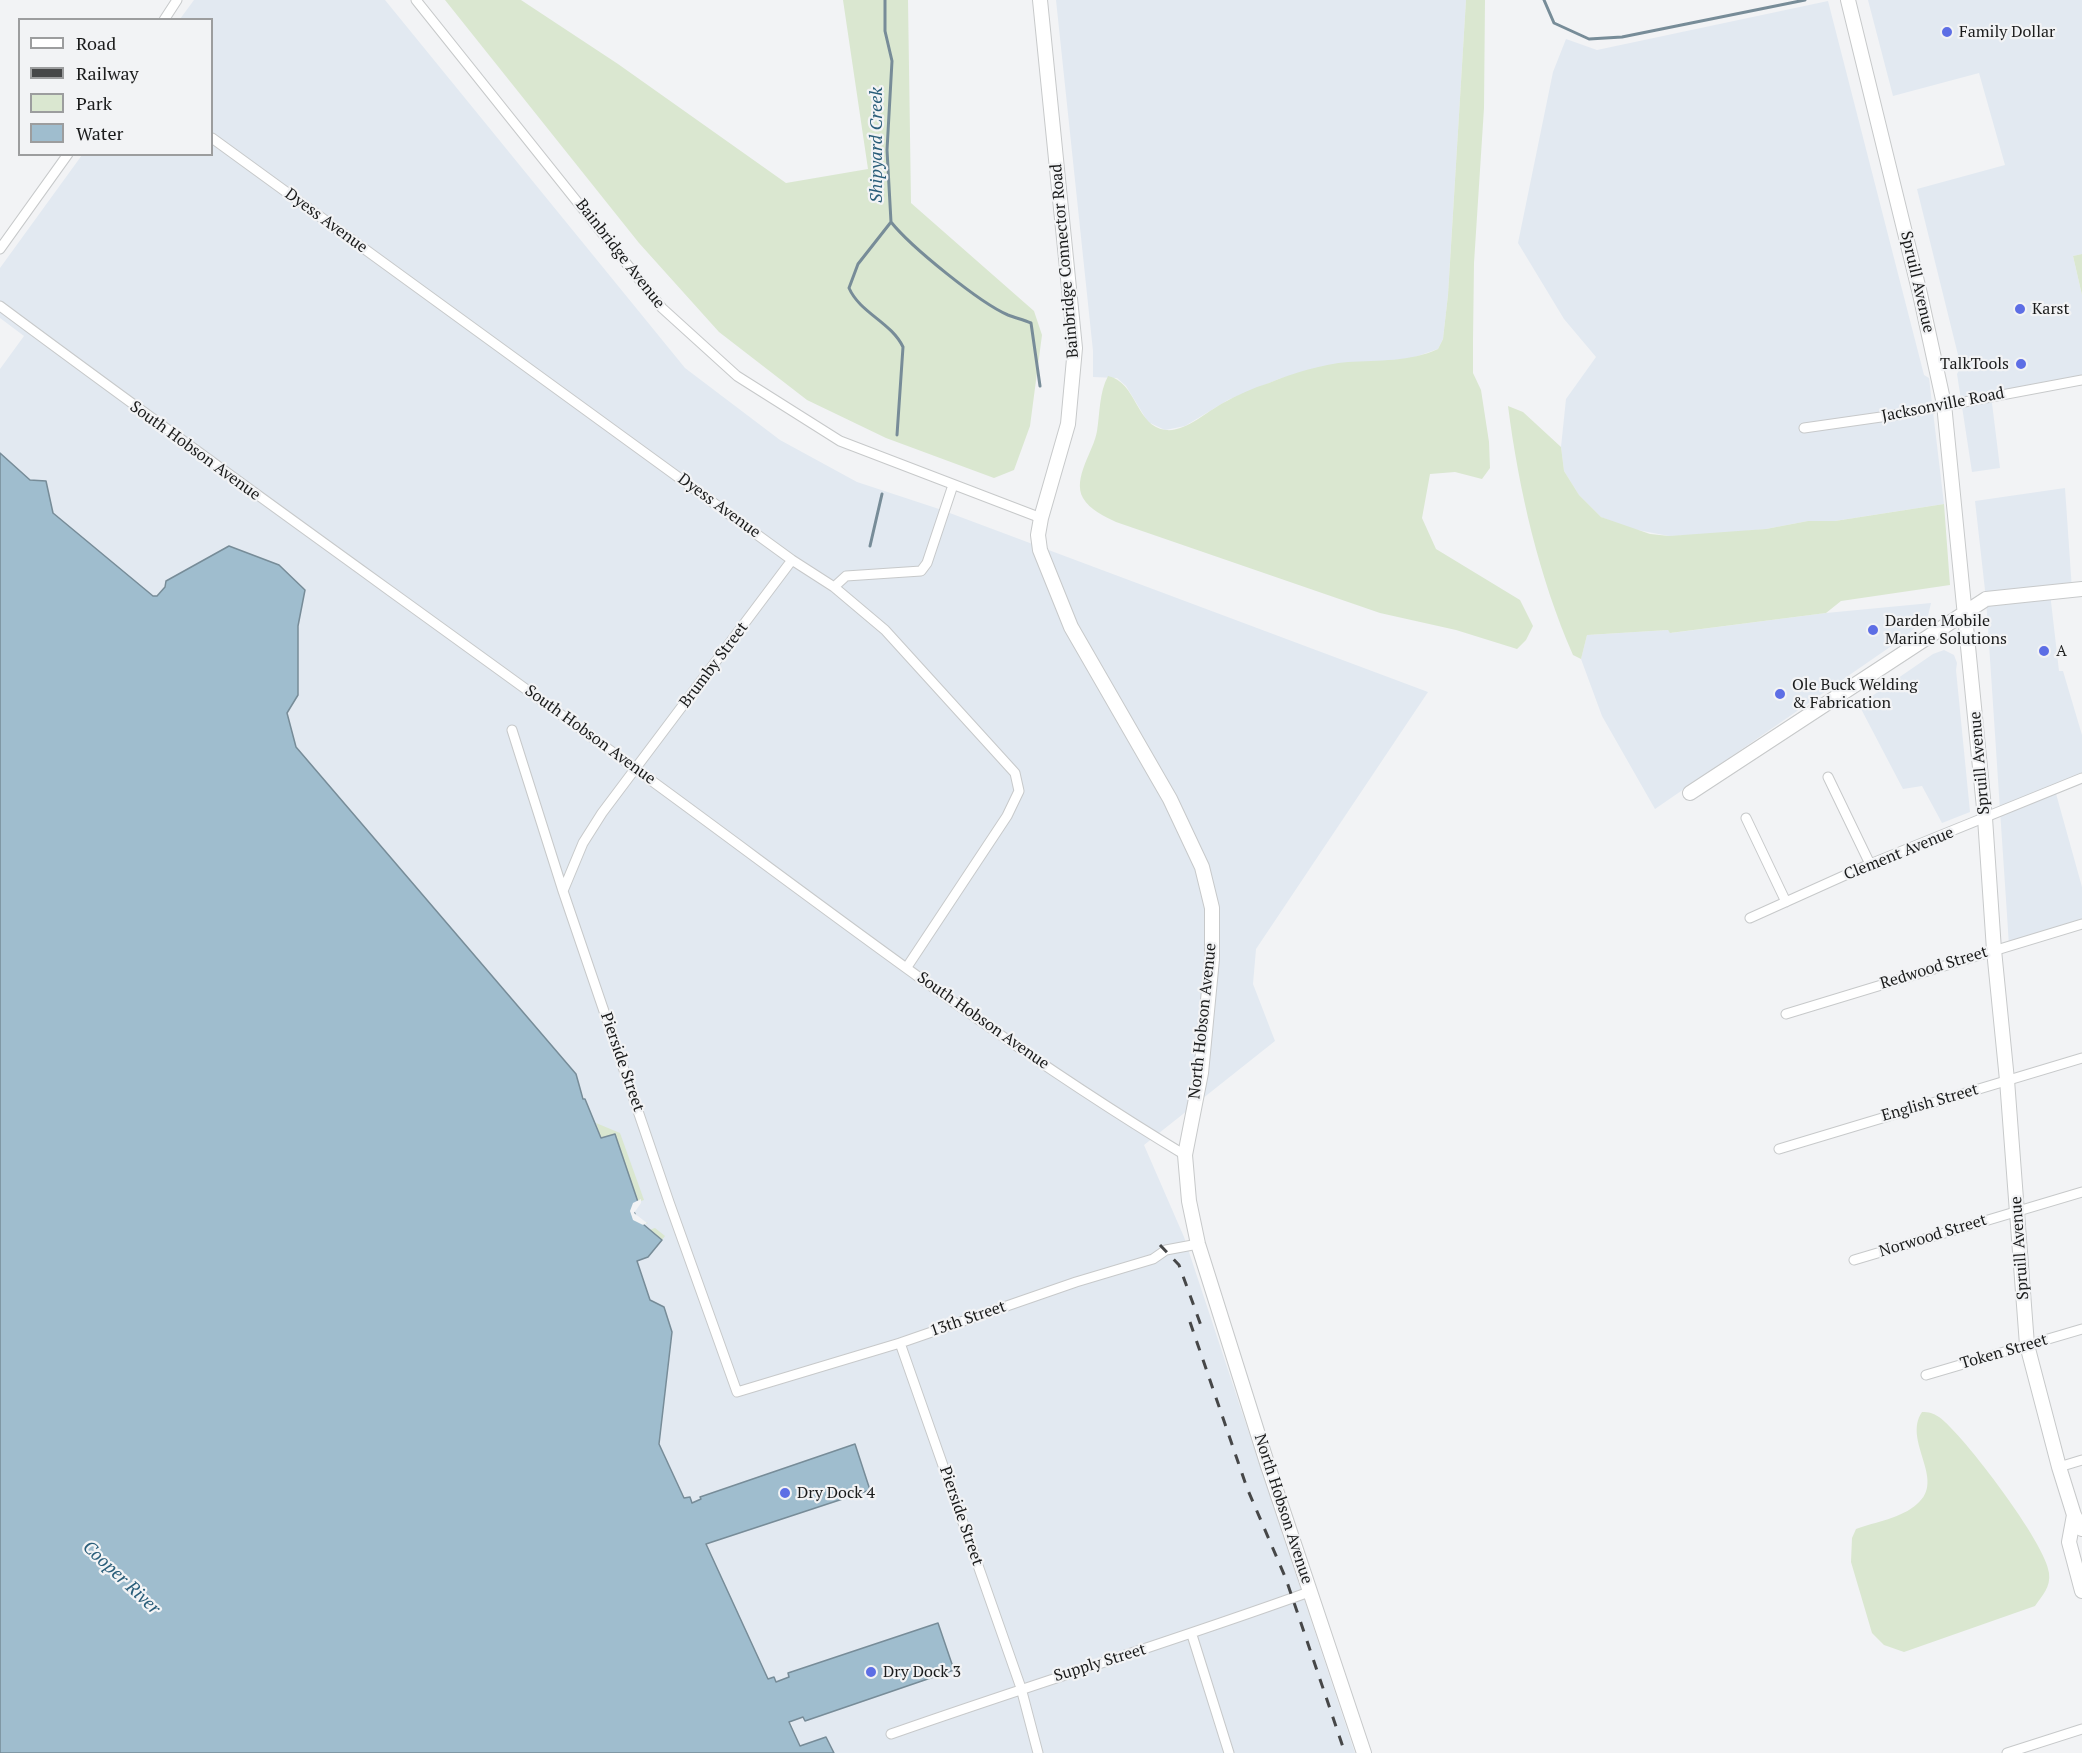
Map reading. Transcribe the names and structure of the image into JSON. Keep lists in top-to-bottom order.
{
  "streets": {
    "street": [
      "Dyess Avenue",
      "Bainbridge Avenue",
      "Bainbridge Connector Road",
      "Spruill Avenue",
      "Jacksonville Road",
      "South Hobson Avenue",
      "Brumby Street",
      "Clement Avenue",
      "Redwood Street",
      "North Hobson Avenue",
      "Pierside Street",
      "English Street",
      "Norwood Street",
      "13th Street",
      "Token Street",
      "Supply Street"
    ]
  },
  "crossings": [
    ["Dyess Avenue", "South Hobson Avenue"],
    ["Dyess Avenue", "Brumby Street"],
    ["Bainbridge Avenue", "Bainbridge Connector Road"],
    ["Bainbridge Avenue", "North Hobson Avenue"],
    ["Bainbridge Connector Road", "North Hobson Avenue"],
    ["Spruill Avenue", "Jacksonville Road"],
    ["Spruill Avenue", "Clement Avenue"],
    ["Spruill Avenue", "Redwood Street"],
    ["Spruill Avenue", "English Street"],
    ["Spruill Avenue", "Norwood Street"],
    ["Spruill Avenue", "Token Street"],
    ["South Hobson Avenue", "Brumby Street"],
    ["South Hobson Avenue", "North Hobson Avenue"],
    ["Brumby Street", "Pierside Street"],
    ["North Hobson Avenue", "13th Street"],
    ["North Hobson Avenue", "Supply Street"],
    ["Pierside Street", "13th Street"],
    ["Pierside Street", "Supply Street"]
  ],
  "water": ["Shipyard Creek", "Cooper River"],
  "places": [
    "Family Dollar",
    "Karst",
    "TalkTools",
    "Darden Mobile Marine Solutions",
    "A",
    "Ole Buck Welding & Fabrication",
    "Dry Dock 4",
    "Dry Dock 3"
  ],
  "legend": [
    "Road",
    "Railway",
    "Park",
    "Water"
  ]
}
